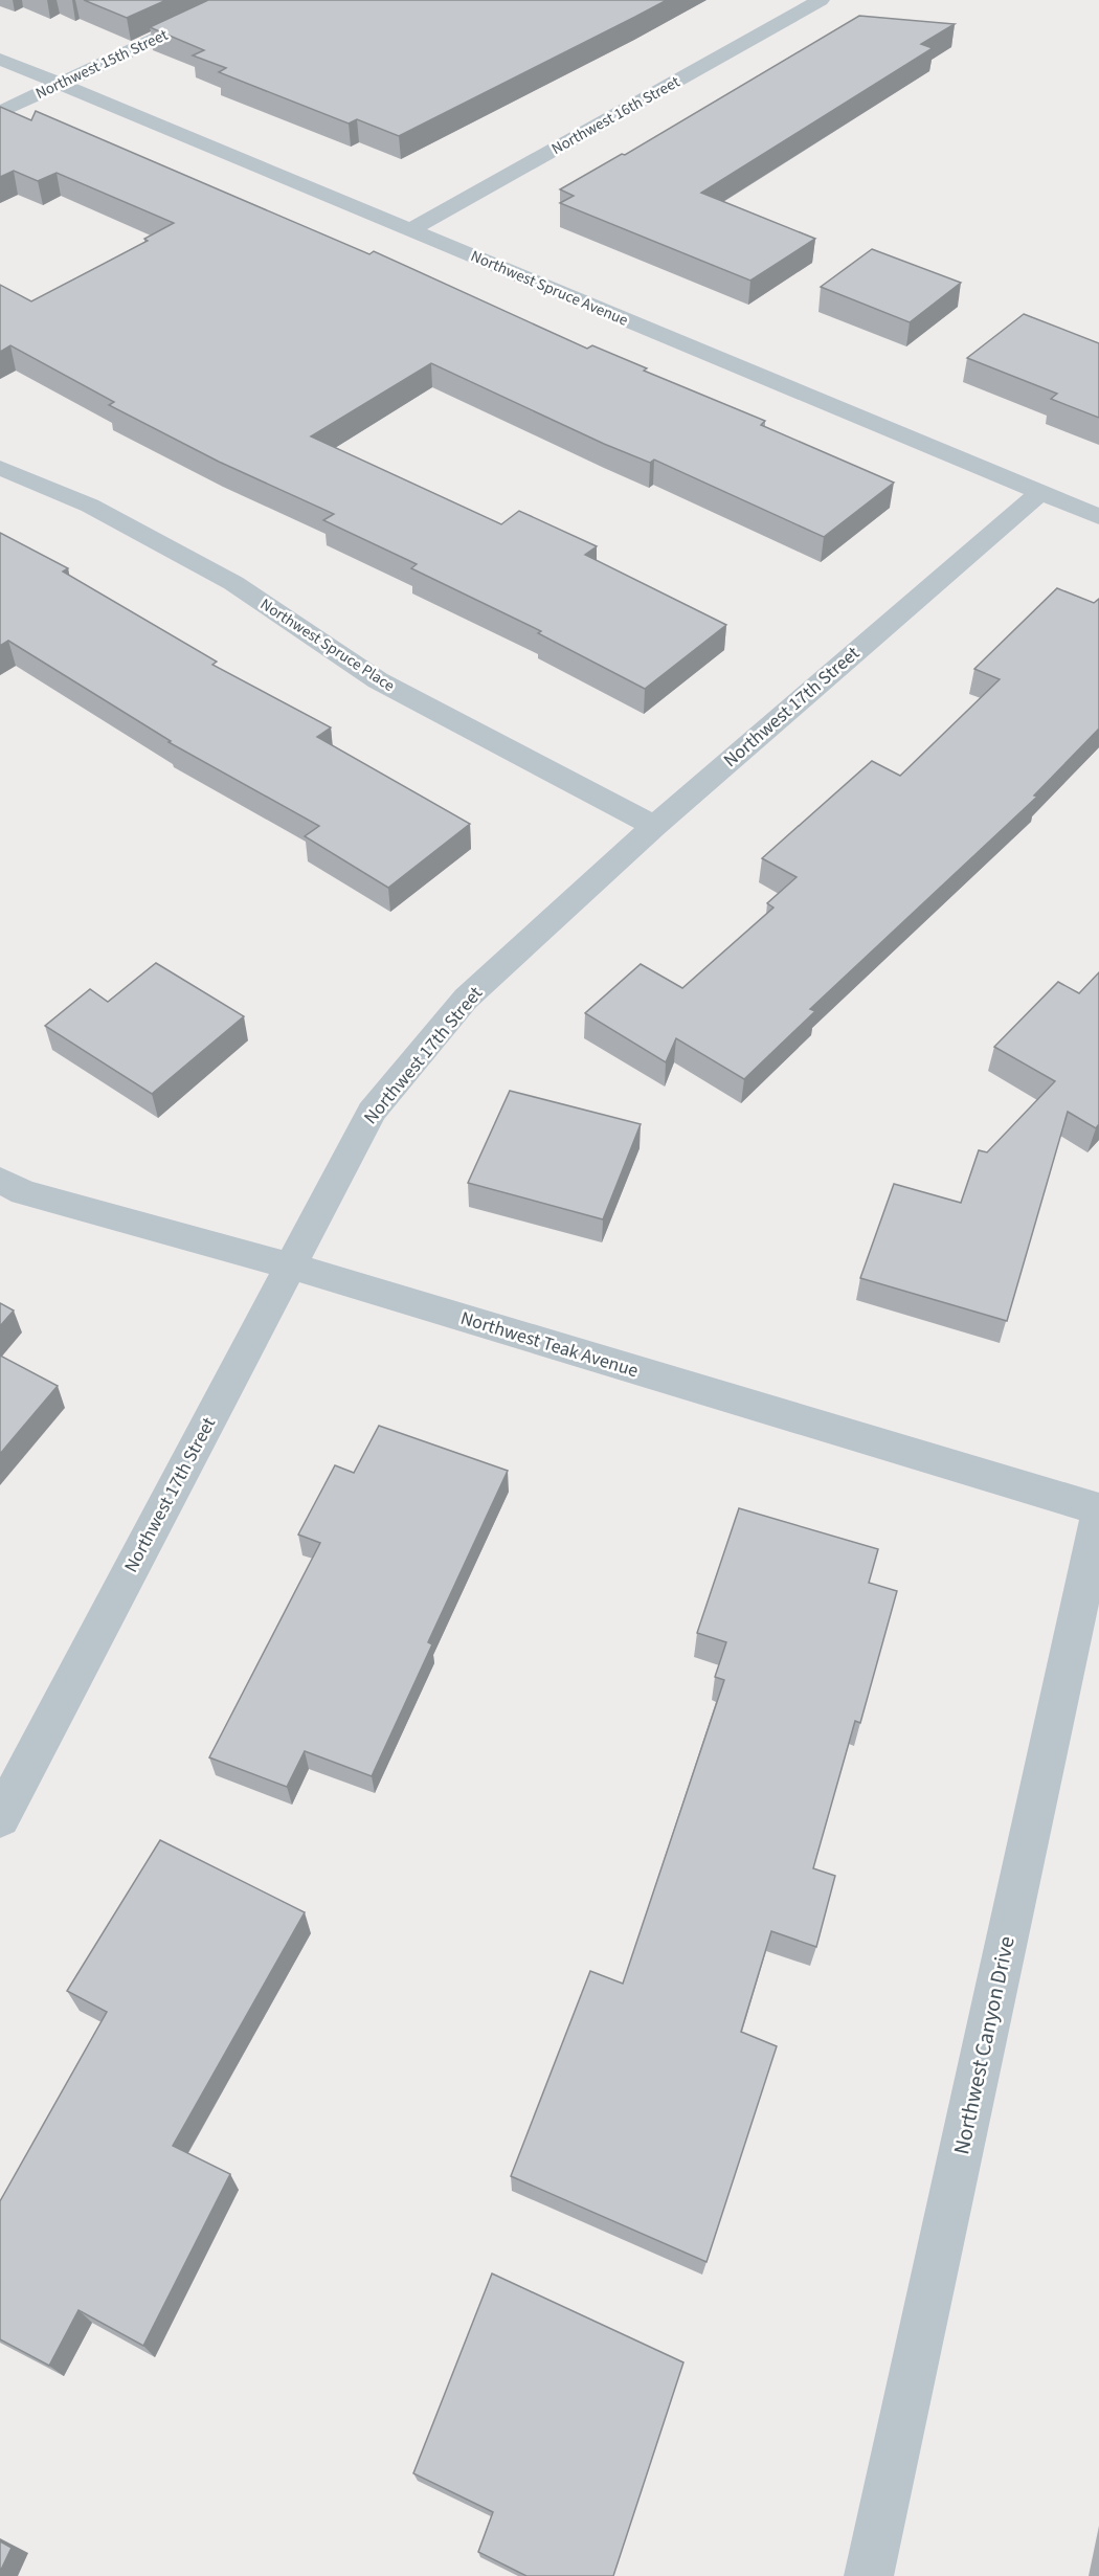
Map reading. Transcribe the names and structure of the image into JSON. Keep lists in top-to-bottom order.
{
  "streets": {
    "street": [
      "Northwest 15th Street",
      "Northwest 16th Street",
      "Northwest Spruce Avenue",
      "Northwest Spruce Place",
      "Northwest 17th Street",
      "Northwest Teak Avenue",
      "Northwest Canyon Drive"
    ]
  },
  "crossings": [
    ["Northwest 15th Street", "Northwest Spruce Avenue"],
    ["Northwest 16th Street", "Northwest Spruce Avenue"],
    ["Northwest Spruce Avenue", "Northwest 17th Street"],
    ["Northwest Spruce Place", "Northwest 17th Street"],
    ["Northwest 17th Street", "Northwest Teak Avenue"]
  ]
}
